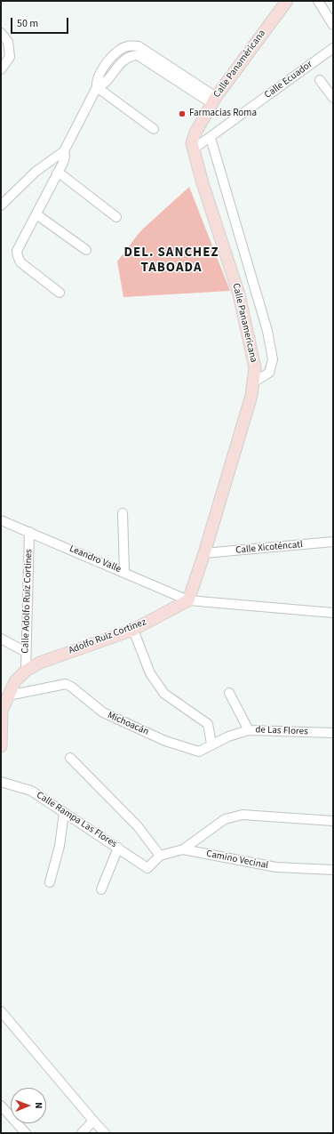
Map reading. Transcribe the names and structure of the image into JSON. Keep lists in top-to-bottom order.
{
  "streets": {
    "main road": ["Calle Panaméricana", "Calle Panamericana", "Adolfo Ruiz Cortinez"],
    "street": [
      "Calle Ecuador",
      "Calle Xicoténcatl",
      "Leandro Valle",
      "Calle Adolfo Ruíz Cortines",
      "Michoacán",
      "de Las Flores",
      "Calle Rampa Las Flores",
      "Camino Vecinal"
    ]
  },
  "crossings": [
    ["Calle Panaméricana", "Calle Ecuador"],
    ["Calle Panaméricana", "Calle Panamericana"],
    ["Calle Ecuador", "Calle Panamericana"],
    ["Calle Panamericana", "Calle Xicoténcatl"],
    ["Calle Panamericana", "Leandro Valle"],
    ["Calle Panamericana", "Adolfo Ruiz Cortinez"],
    ["Leandro Valle", "Calle Adolfo Ruíz Cortines"],
    ["Leandro Valle", "Adolfo Ruiz Cortinez"],
    ["Calle Adolfo Ruíz Cortines", "Adolfo Ruiz Cortinez"],
    ["Adolfo Ruiz Cortinez", "Michoacán"],
    ["Michoacán", "de Las Flores"],
    ["Calle Rampa Las Flores", "Camino Vecinal"]
  ],
  "districts": ["DEL. SANCHEZ TABOADA"],
  "places": ["Farmacias Roma"],
  "scale_bar": "50 m",
  "north": "right"
}
